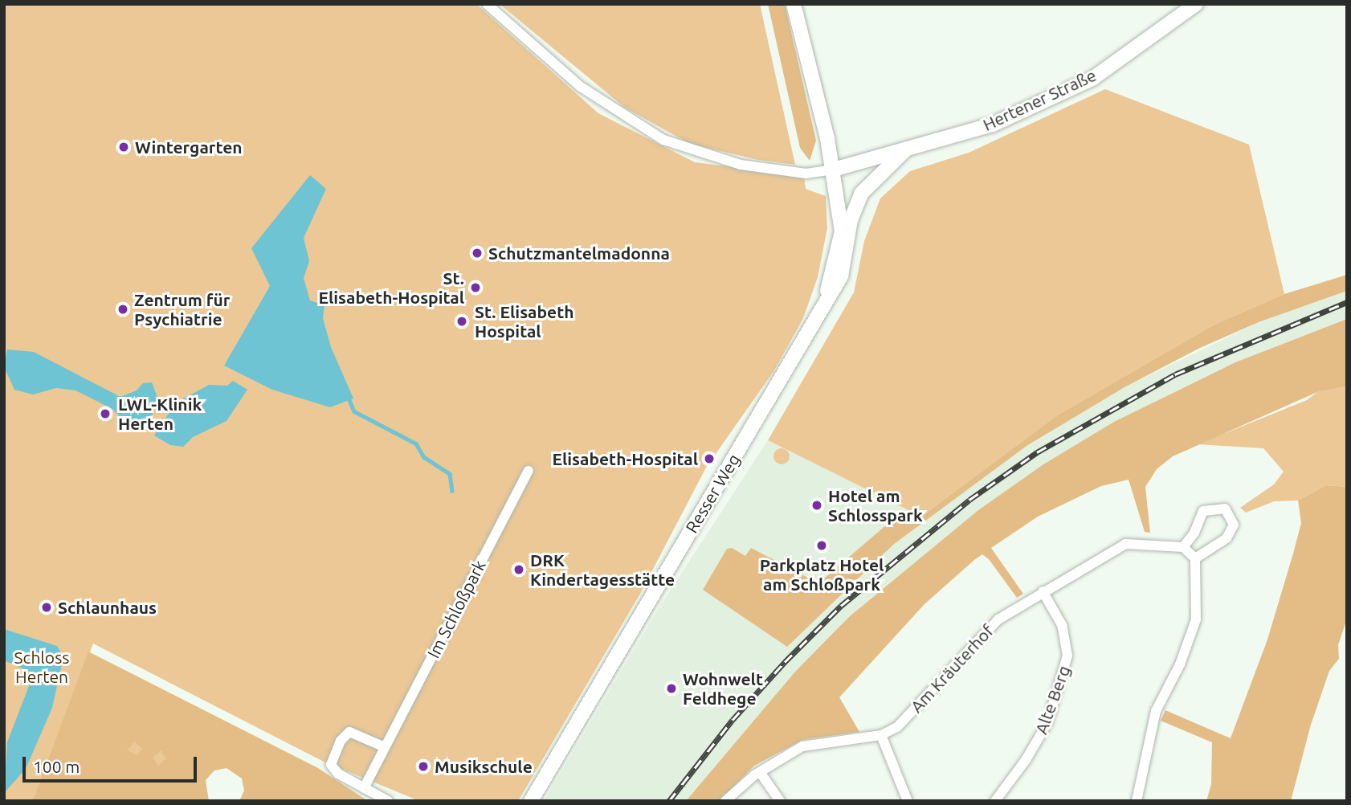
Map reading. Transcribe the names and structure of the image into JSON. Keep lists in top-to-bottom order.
{
  "streets": {
    "main road": ["Hertener Straße", "Resser Weg"],
    "street": ["Im Schloßpark", "Am Kräuterhof", "Alte Berg"]
  },
  "crossings": [
    ["Hertener Straße", "Resser Weg"],
    ["Am Kräuterhof", "Alte Berg"]
  ],
  "parks": ["Schloss Herten"],
  "places": [
    "Wintergarten",
    "Schutzmantelmadonna",
    "St. Elisabeth-Hospital",
    "Zentrum für Psychiatrie",
    "St. Elisabeth Hospital",
    "LWL-Klinik Herten",
    "Elisabeth-Hospital",
    "Hotel am Schlosspark",
    "Parkplatz Hotel am Schloßpark",
    "DRK Kindertagesstätte",
    "Schlaunhaus",
    "Wohnwelt Feldhege",
    "Musikschule"
  ],
  "scale_bar": "100 m"
}
